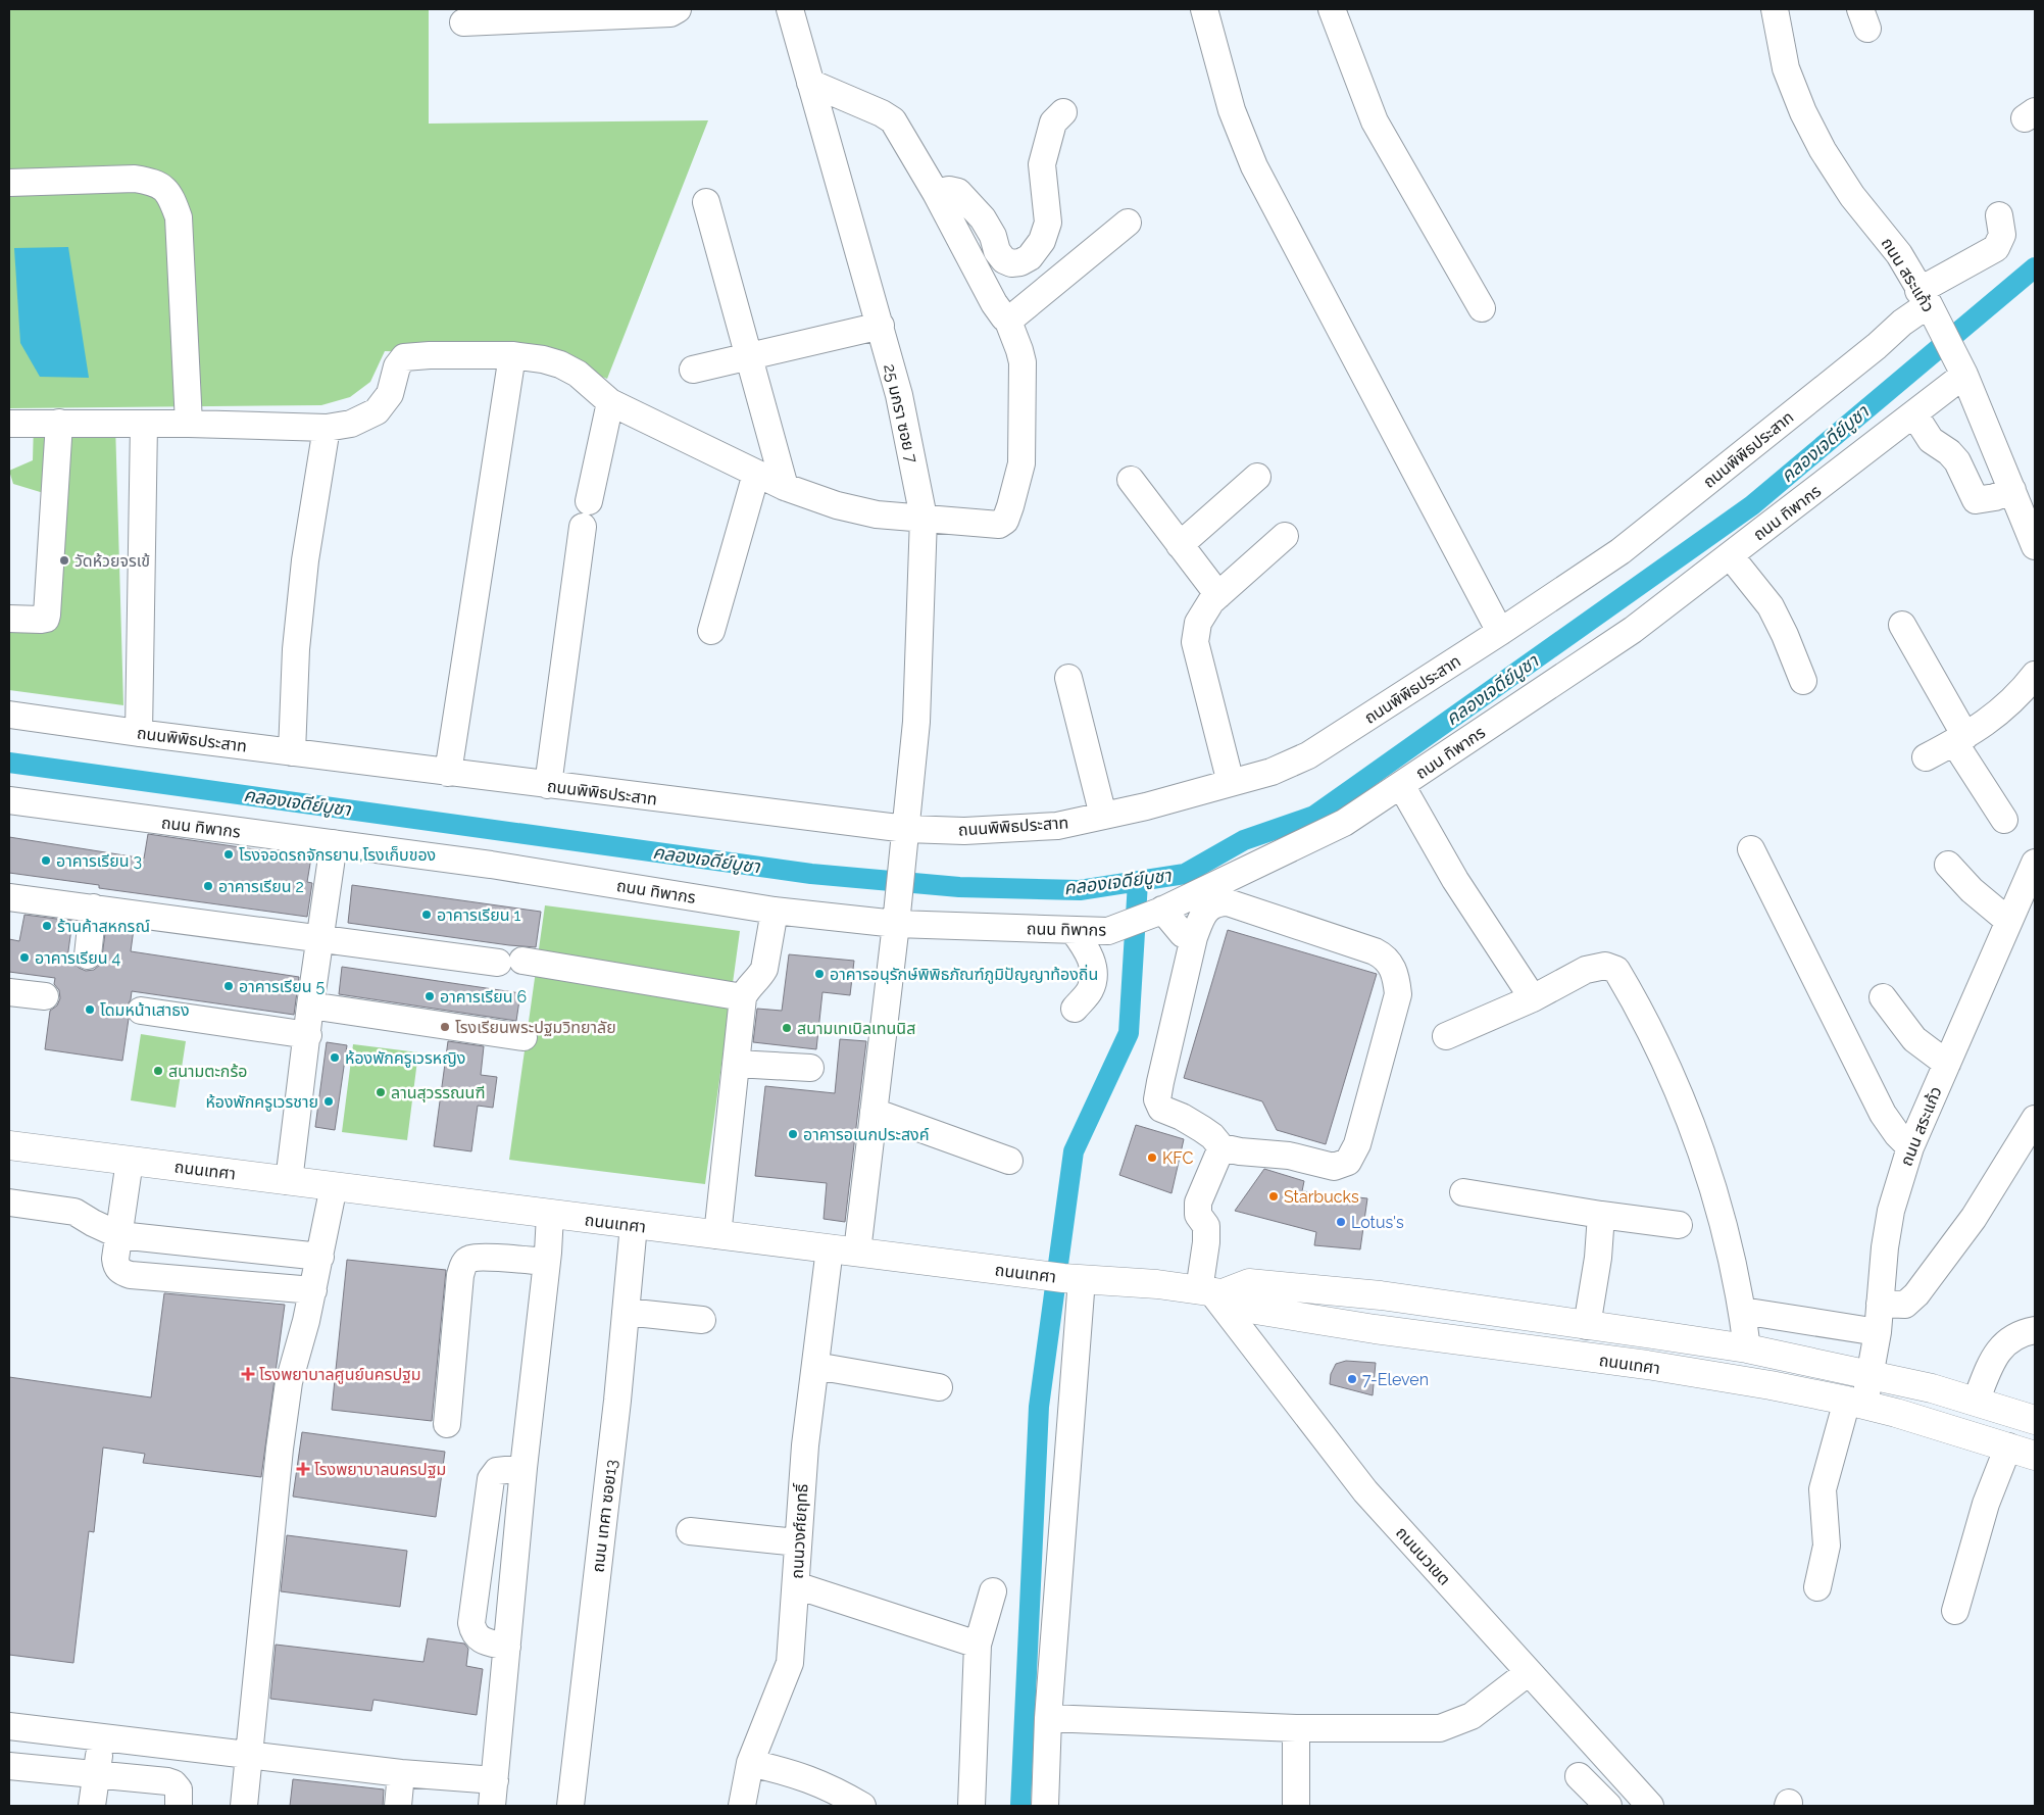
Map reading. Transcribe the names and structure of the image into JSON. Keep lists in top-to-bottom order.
{
  "streets": {
    "main road": ["ถนนเทศา"],
    "street": [
      "ถนน สระแก้ว",
      "25 มกรา ซอย 7",
      "ถนนพิพิธประสาท",
      "ถนน ทิพากร",
      "ถนน เทศา ซอย13",
      "ถนนวงศ์ยฤทธิ์",
      "ถนนนวเขต"
    ]
  },
  "crossings": [
    ["ถนน สระแก้ว", "ถนนพิพิธประสาท"],
    ["ถนน สระแก้ว", "ถนน ทิพากร"],
    ["ถนน สระแก้ว", "ถนนเทศา"],
    ["25 มกรา ซอย 7", "ถนนพิพิธประสาท"],
    ["25 มกรา ซอย 7", "ถนน ทิพากร"],
    ["25 มกรา ซอย 7", "ถนนวงศ์ยฤทธิ์"],
    ["ถนนเทศา", "ถนน เทศา ซอย13"],
    ["ถนนเทศา", "ถนนวงศ์ยฤทธิ์"],
    ["ถนนเทศา", "ถนนนวเขต"]
  ],
  "water": ["คลองเจดีย์บูชา"],
  "places": {
    "other": [
      "วัดห้วยจรเข้",
      "โรงจอดรถจักรยาน,โรงเก็บของ",
      "อาคารเรียน 3",
      "อาคารเรียน 2",
      "อาคารเรียน 1",
      "ร้านค้าสหกรณ์",
      "อาคารเรียน 4",
      "อาคารอนุรักษ์พิพิธภัณฑ์ภูมิปัญญาท้องถิ่น",
      "อาคารเรียน 5",
      "อาคารเรียน 6",
      "โดมหน้าเสาธง",
      "โรงเรียนพระปฐมวิทยาลัย",
      "สนามเทเบิลเทนนิส",
      "ห้องพักครูเวรหญิง",
      "สนามตะกร้อ",
      "ลานสุวรรณนฑี",
      "ห้องพักครูเวรชาย",
      "อาคารอเนกประสงค์",
      "KFC",
      "Starbucks",
      "Lotus's",
      "7-Eleven"
    ],
    "health": ["โรงพยาบาลศูนย์นครปฐม", "โรงพยาบาลนครปฐม"]
  }
}
